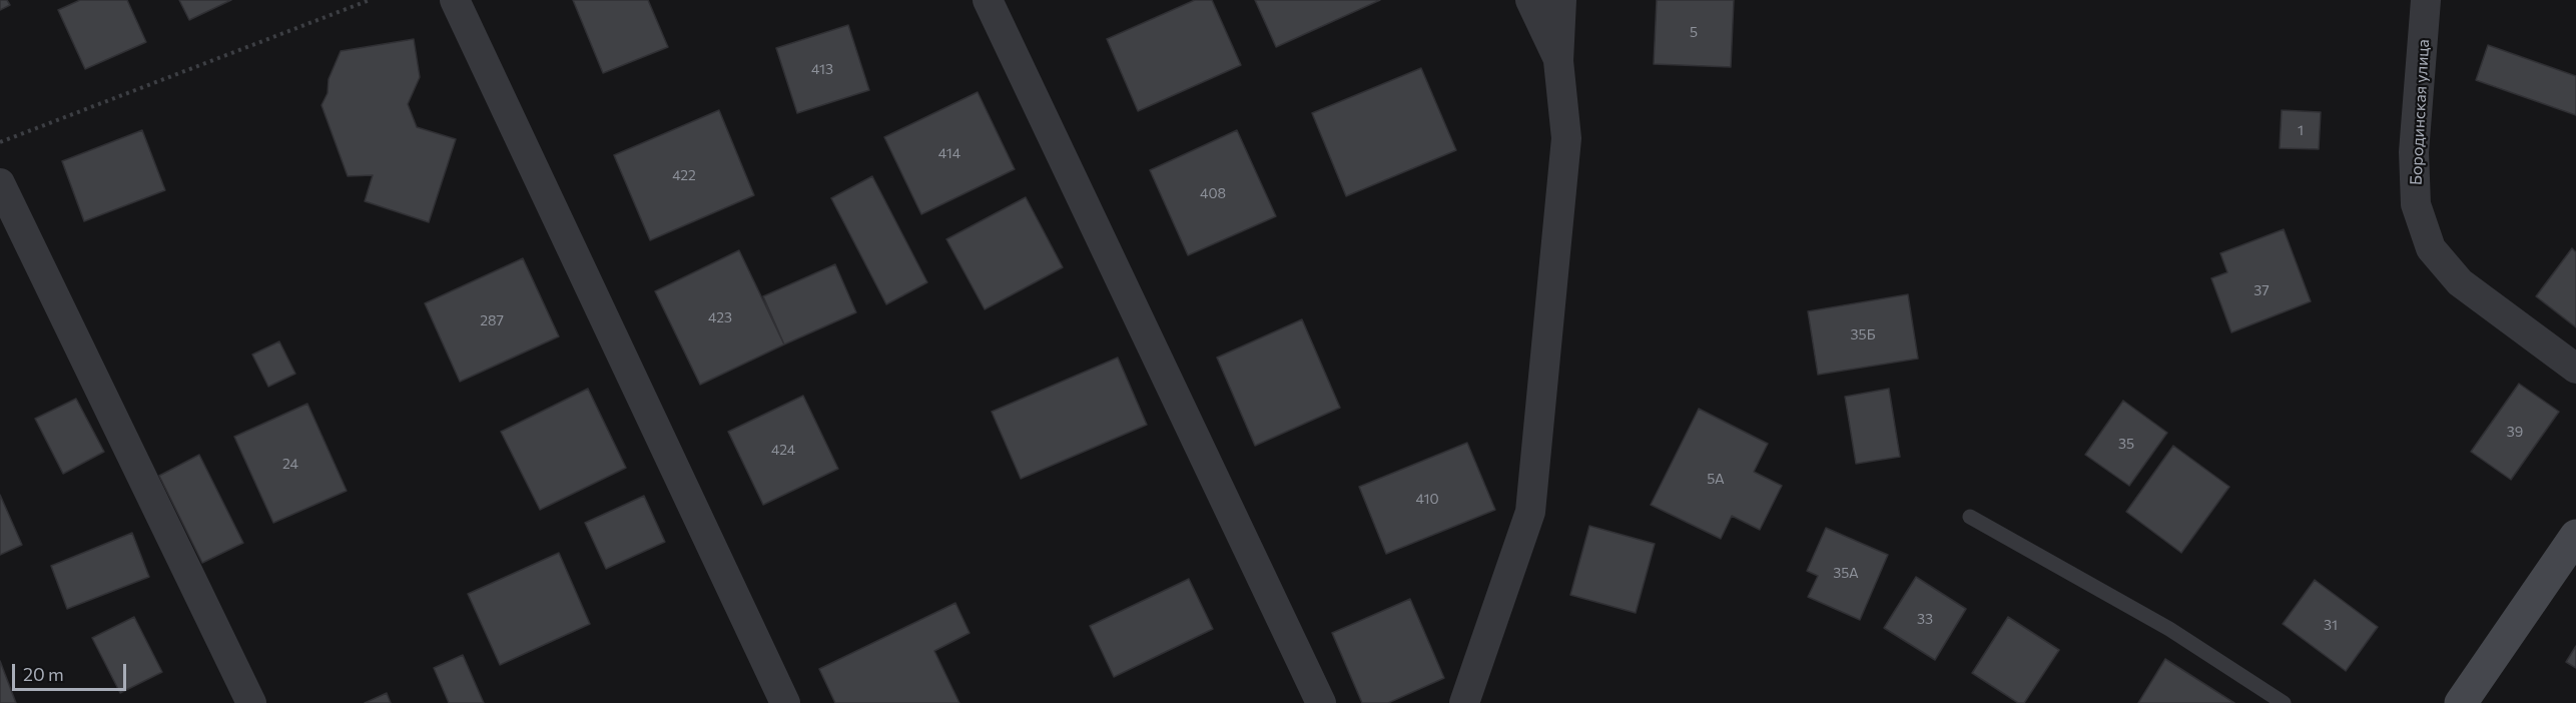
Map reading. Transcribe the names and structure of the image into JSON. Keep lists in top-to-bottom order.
{
  "streets": {
    "street": ["Бородинская улица"]
  },
  "house_numbers": [
    "5",
    "413",
    "1",
    "414",
    "422",
    "408",
    "37",
    "423",
    "287",
    "35Б",
    "39",
    "35",
    "424",
    "24",
    "5А",
    "410",
    "35А",
    "33",
    "31"
  ],
  "scale_bar": "20 m"
}
